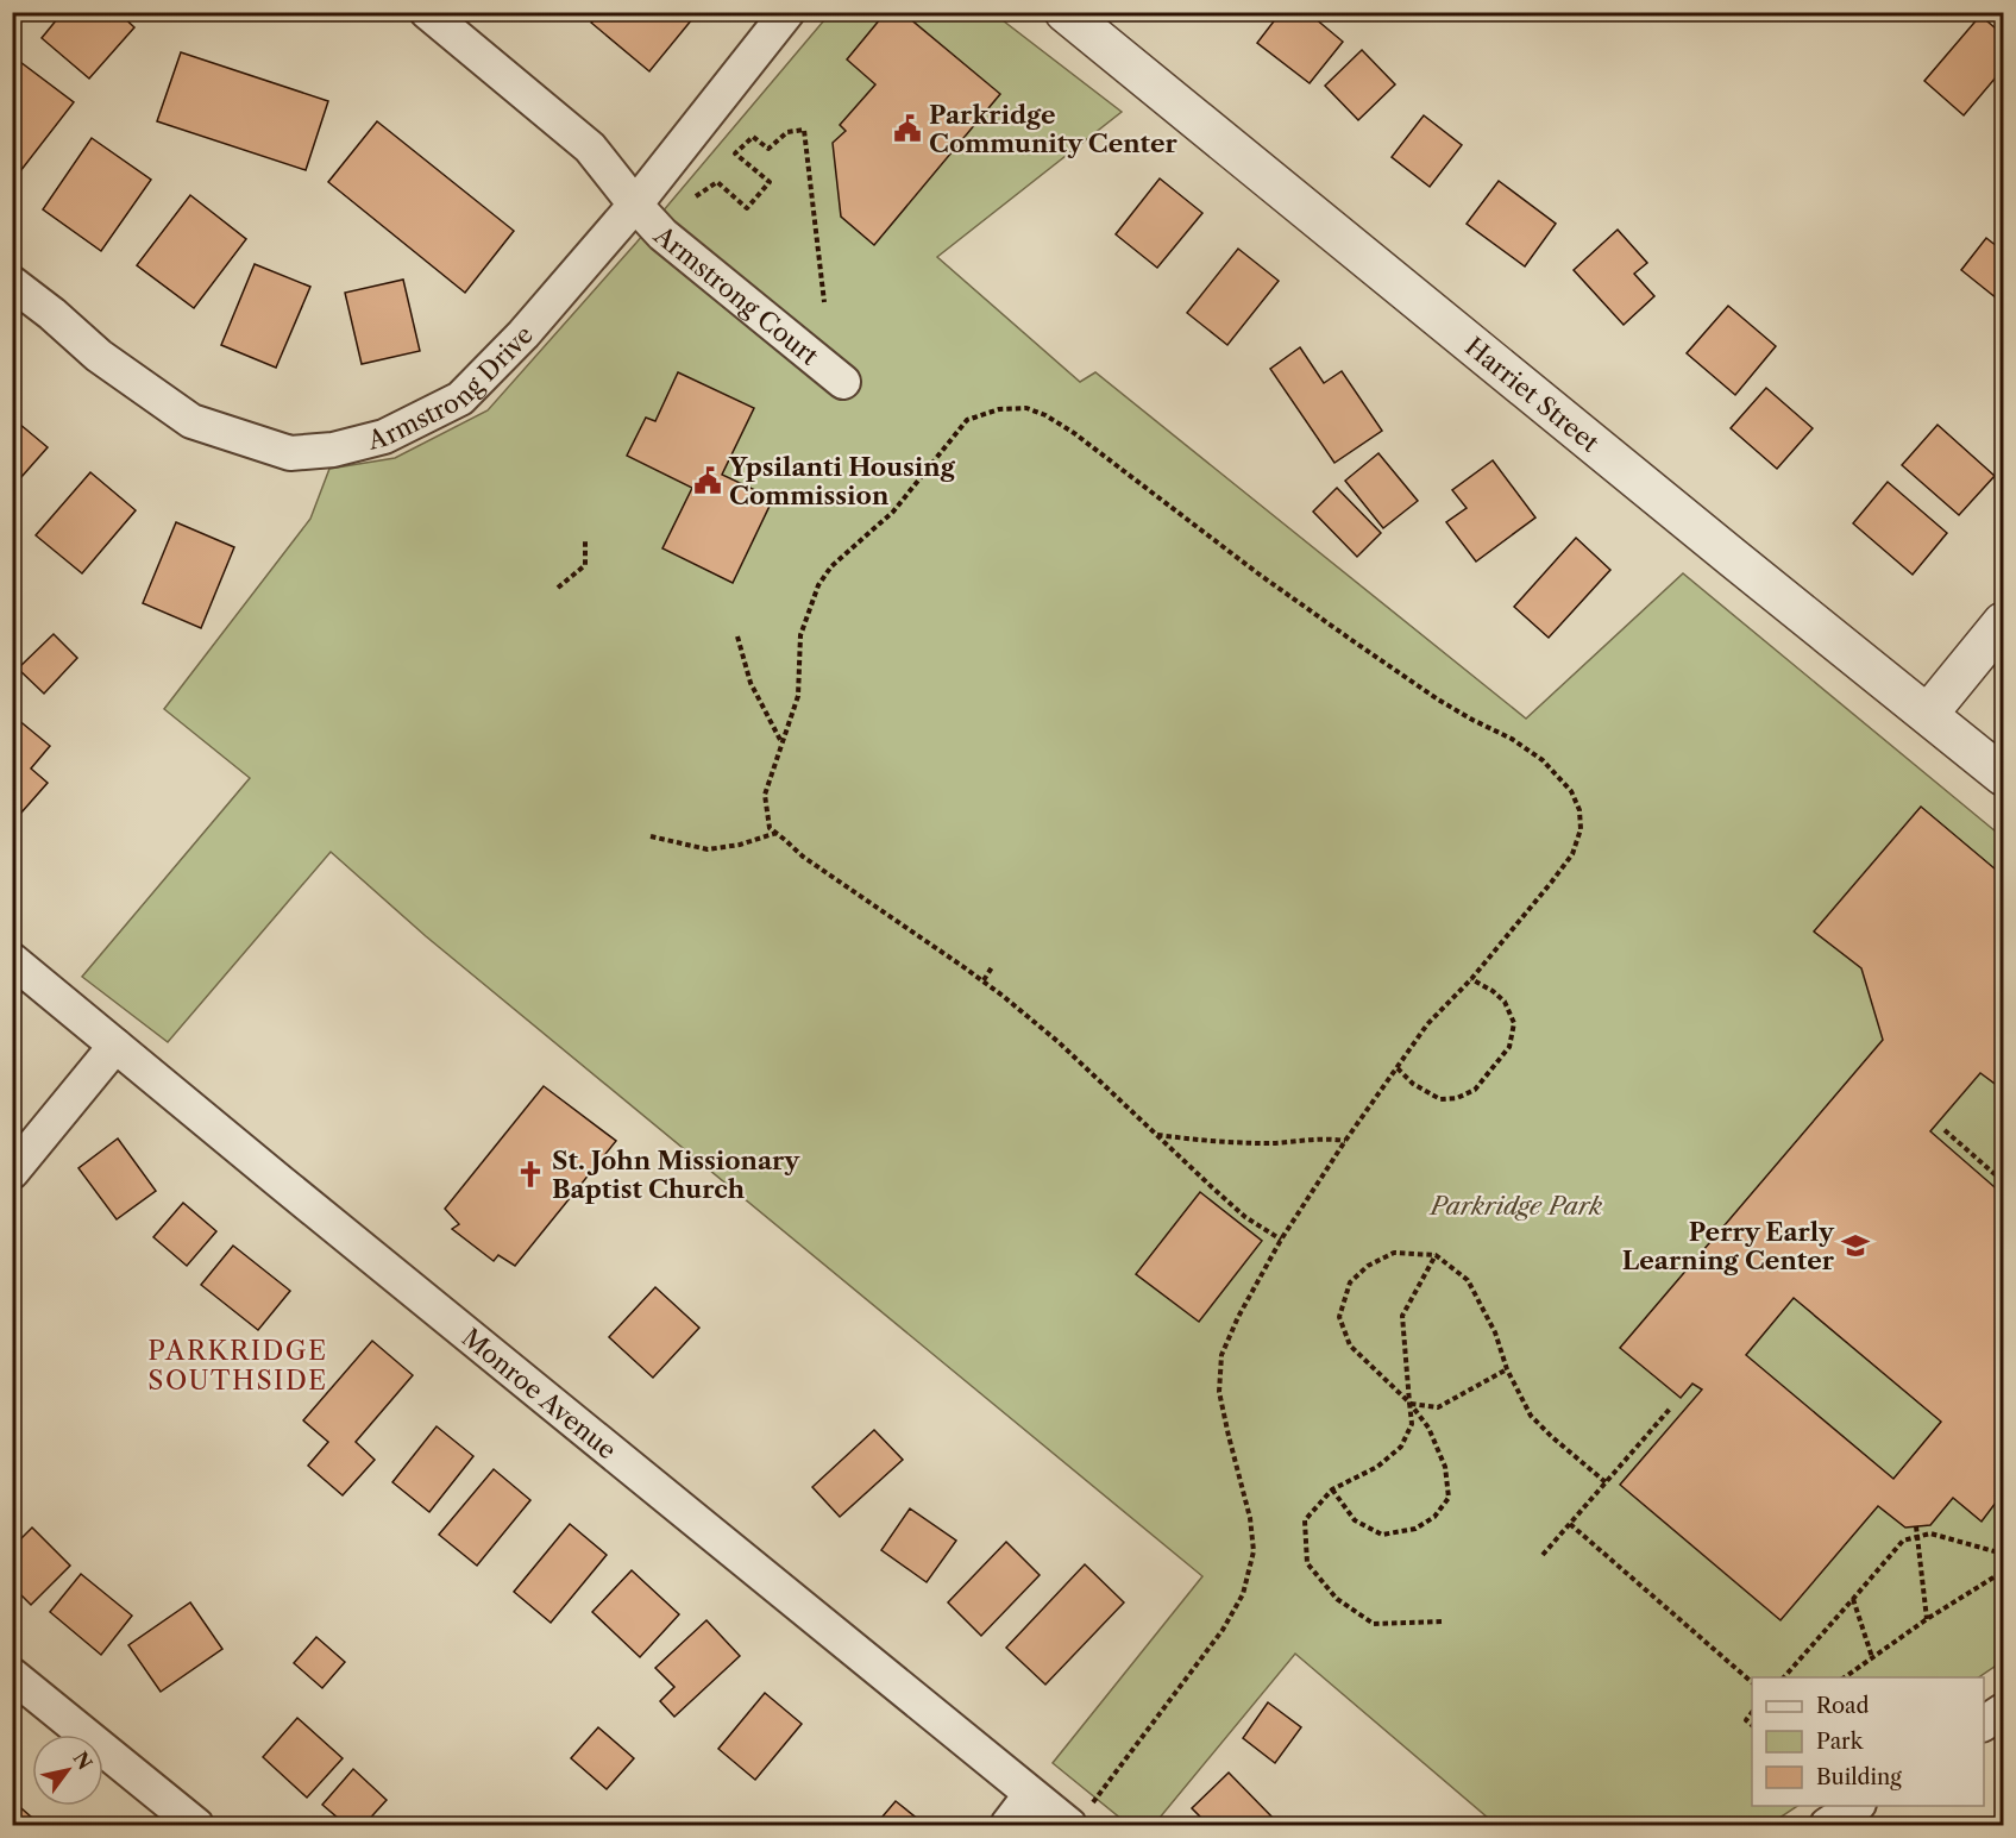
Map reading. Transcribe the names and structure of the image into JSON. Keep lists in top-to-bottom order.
{
  "streets": {
    "street": [
      "Armstrong Court",
      "Armstrong Drive",
      "Harriet Street",
      "Monroe Avenue"
    ]
  },
  "crossings": [
    ["Armstrong Court", "Armstrong Drive"]
  ],
  "districts": ["PARKRIDGE SOUTHSIDE"],
  "parks": ["Parkridge Park"],
  "places": {
    "public building": ["Parkridge Community Center", "Ypsilanti Housing Commission"],
    "church": ["St. John Missionary Baptist Church"],
    "school or university": ["Perry Early Learning Center"]
  },
  "legend": ["Road", "Park", "Building"],
  "north": "top right"
}
